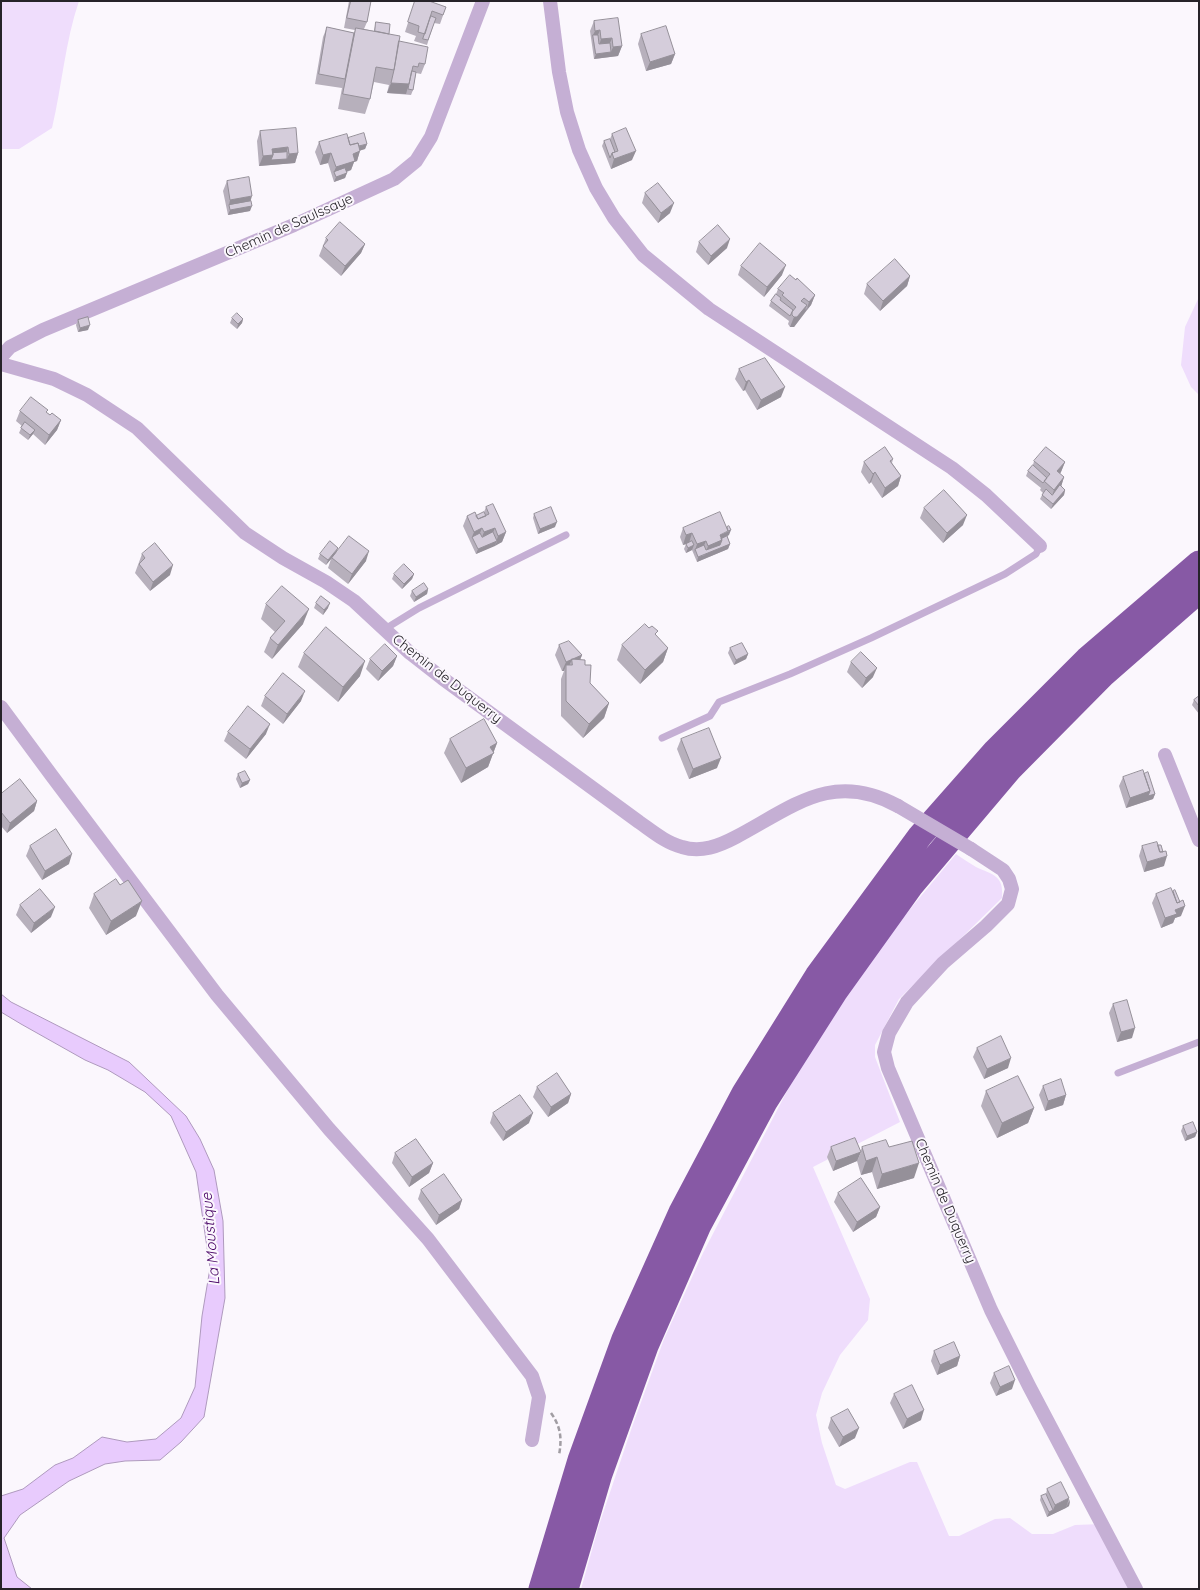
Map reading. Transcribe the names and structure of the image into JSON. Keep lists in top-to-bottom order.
{
  "streets": {
    "street": ["Chemin de Saulssaye", "Chemin de Duquerry"]
  },
  "water": ["La Moustique"]
}
